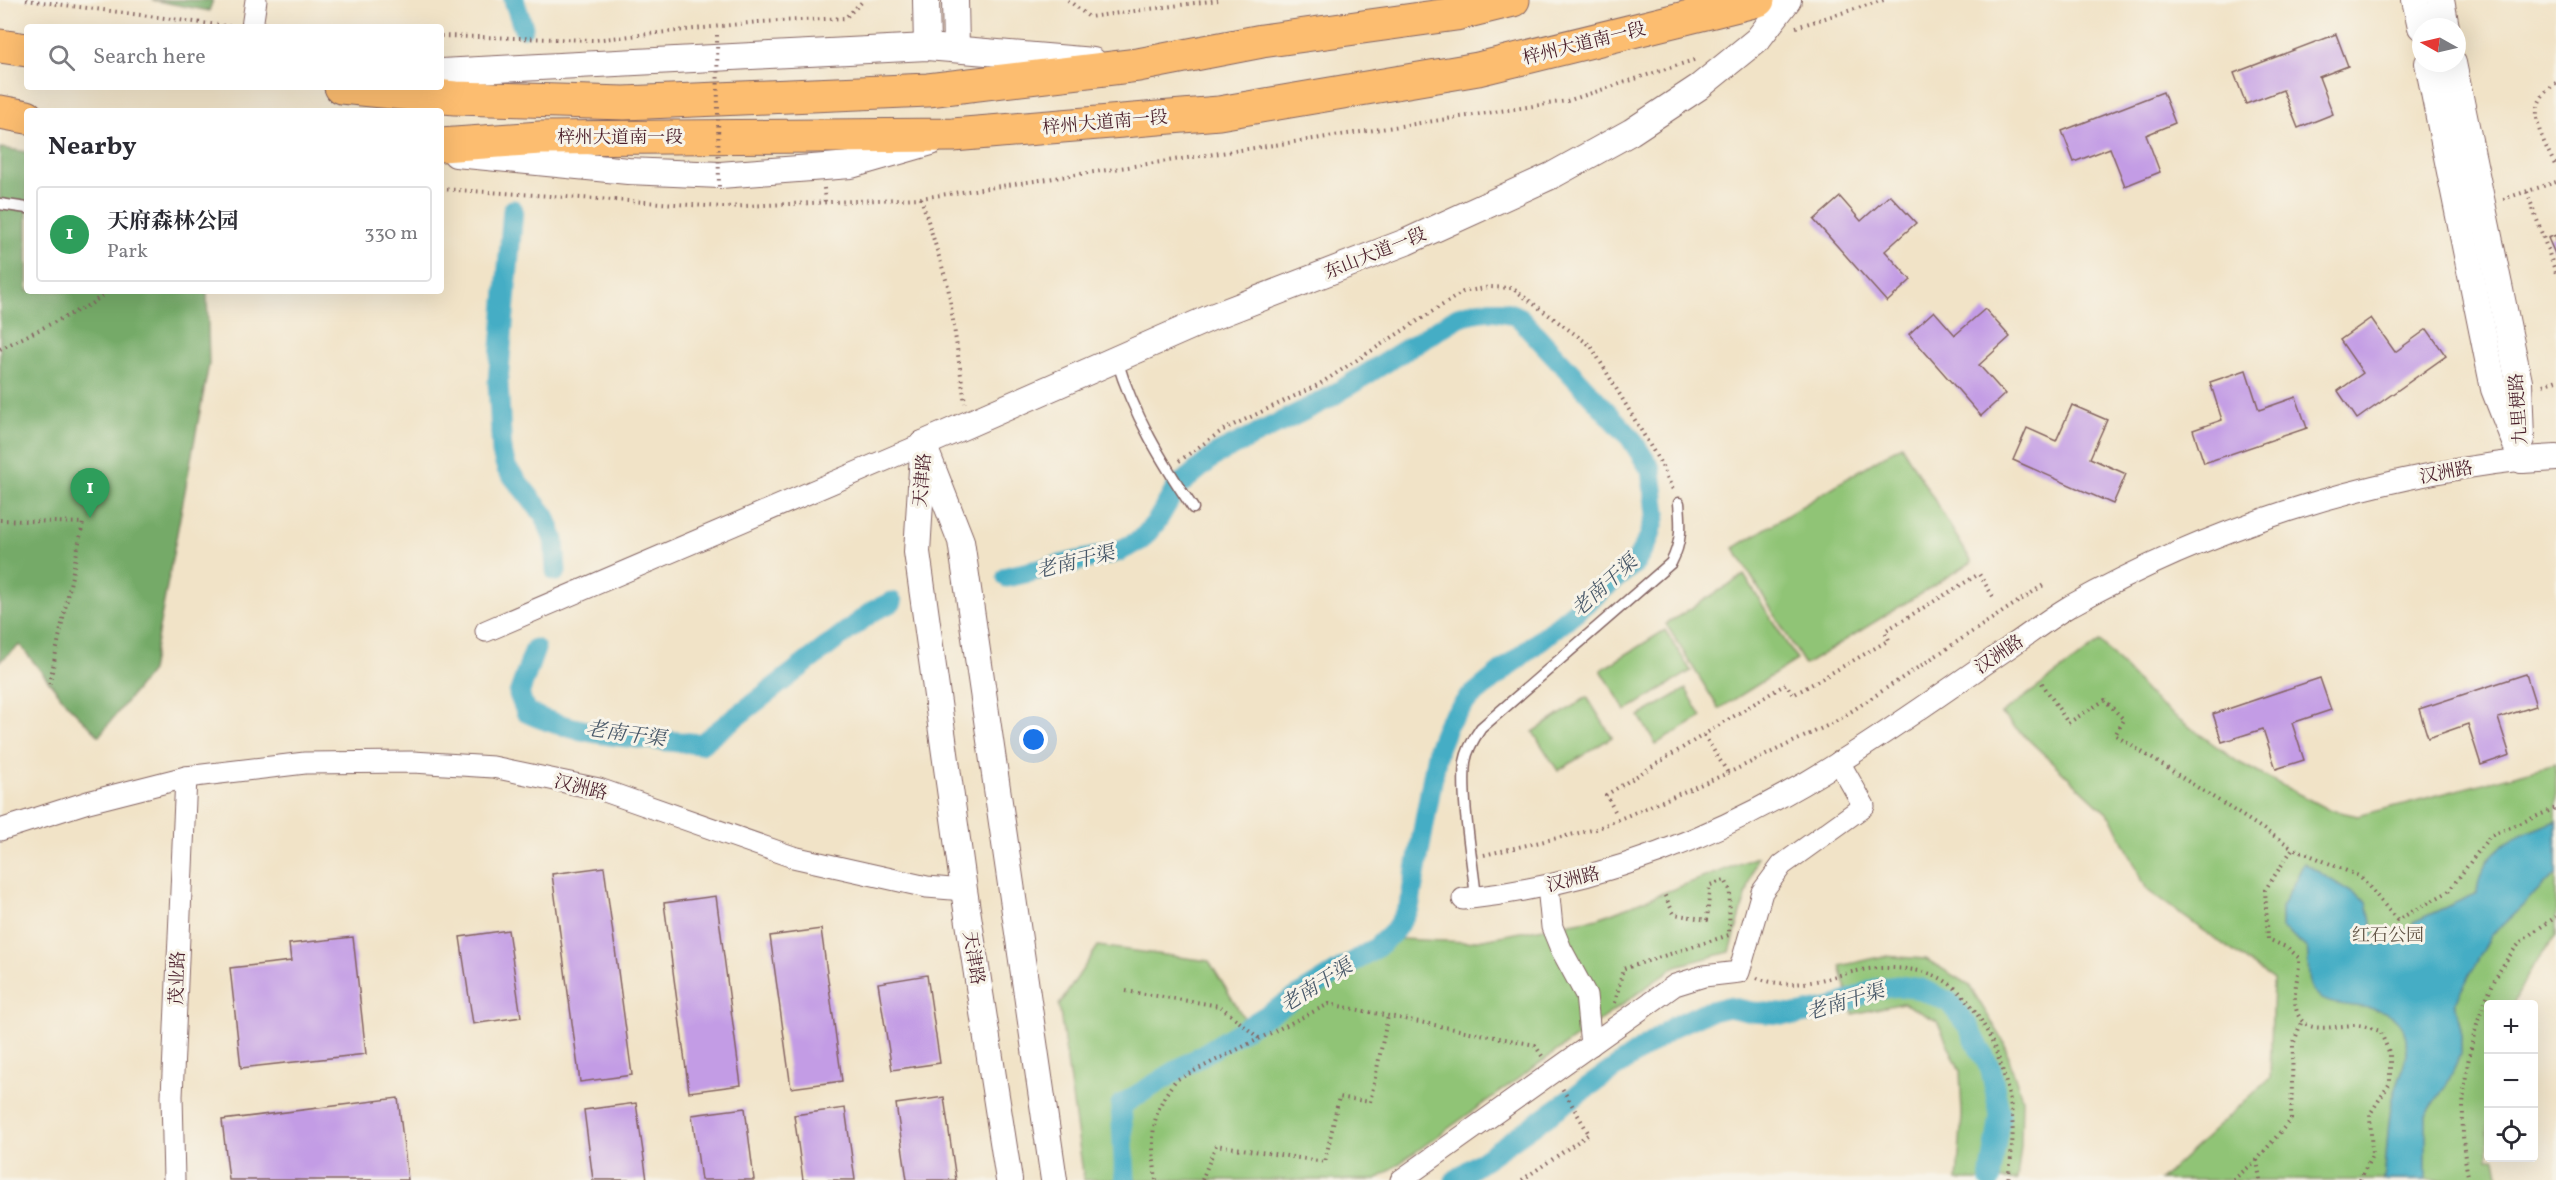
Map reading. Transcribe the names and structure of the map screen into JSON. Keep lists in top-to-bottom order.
{
  "streets": {
    "highway": ["梓州大道南一段"],
    "street": [
      "东山大道一段",
      "九里梗路",
      "汉洲路",
      "天津路",
      "茂业路"
    ]
  },
  "crossings": [
    ["东山大道一段", "天津路"],
    ["九里梗路", "汉洲路"],
    ["汉洲路", "天津路"],
    ["汉洲路", "茂业路"]
  ],
  "water": ["老南干渠"],
  "parks": ["红石公园"],
  "north": "left",
  "page": {
    "search": "Search here",
    "heading": "Nearby",
    "list": [
      {
        "mark": "1",
        "name": "天府森林公园",
        "note": "Park",
        "value": "330 m"
      }
    ],
    "pins": "1",
    "map_buttons": ["+", "−"]
  }
}
